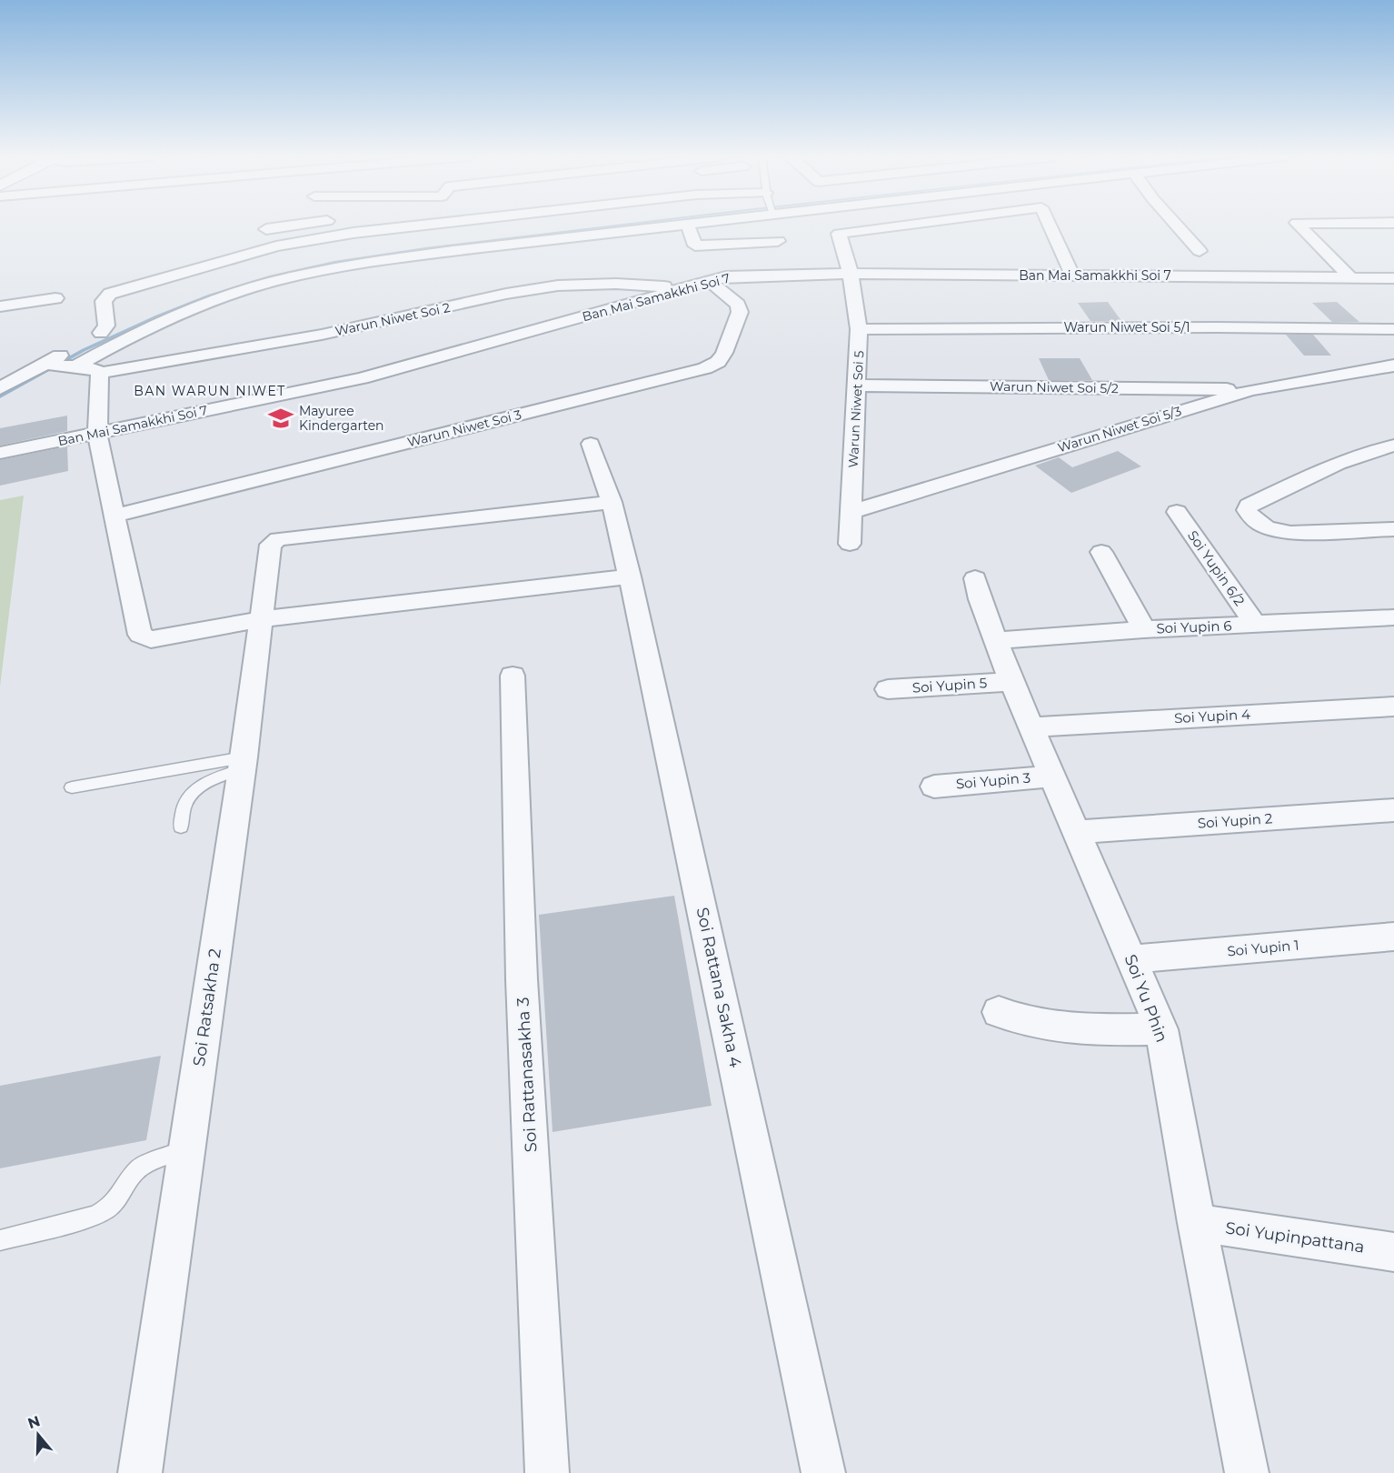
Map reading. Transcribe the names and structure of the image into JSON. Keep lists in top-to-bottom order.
{
  "streets": {
    "street": [
      "Ban Mai Samakkhi Soi 7",
      "Warun Niwet Soi 2",
      "Warun Niwet Soi 5/1",
      "Warun Niwet Soi 5/2",
      "Warun Niwet Soi 5",
      "Warun Niwet Soi 3",
      "Warun Niwet Soi 5/3",
      "Soi Yupin 6/2",
      "Soi Yupin 6",
      "Soi Yupin 5",
      "Soi Yupin 4",
      "Soi Yupin 3",
      "Soi Yupin 2",
      "Soi Yupin 1",
      "Soi Rattana Sakha 4",
      "Soi Yu Phin",
      "Soi Ratsakha 2",
      "Soi Rattanasakha 3",
      "Soi Yupinpattana"
    ]
  },
  "crossings": [
    ["Ban Mai Samakkhi Soi 7", "Warun Niwet Soi 2"],
    ["Ban Mai Samakkhi Soi 7", "Warun Niwet Soi 5"],
    ["Ban Mai Samakkhi Soi 7", "Warun Niwet Soi 3"],
    ["Warun Niwet Soi 5/1", "Warun Niwet Soi 5"],
    ["Warun Niwet Soi 5/2", "Warun Niwet Soi 5"],
    ["Warun Niwet Soi 5/2", "Warun Niwet Soi 5/3"],
    ["Warun Niwet Soi 5", "Warun Niwet Soi 5/3"],
    ["Soi Yupin 6/2", "Soi Yupin 6"],
    ["Soi Yupin 6", "Soi Yu Phin"],
    ["Soi Yupin 5", "Soi Yu Phin"],
    ["Soi Yupin 4", "Soi Yu Phin"],
    ["Soi Yupin 3", "Soi Yu Phin"],
    ["Soi Yupin 2", "Soi Yu Phin"],
    ["Soi Yupin 1", "Soi Yu Phin"],
    ["Soi Rattana Sakha 4", "Soi Ratsakha 2"],
    ["Soi Yu Phin", "Soi Yupinpattana"]
  ],
  "districts": ["BAN WARUN NIWET"],
  "places": {
    "school or university": ["Mayuree Kindergarten"]
  },
  "north": "top"
}
